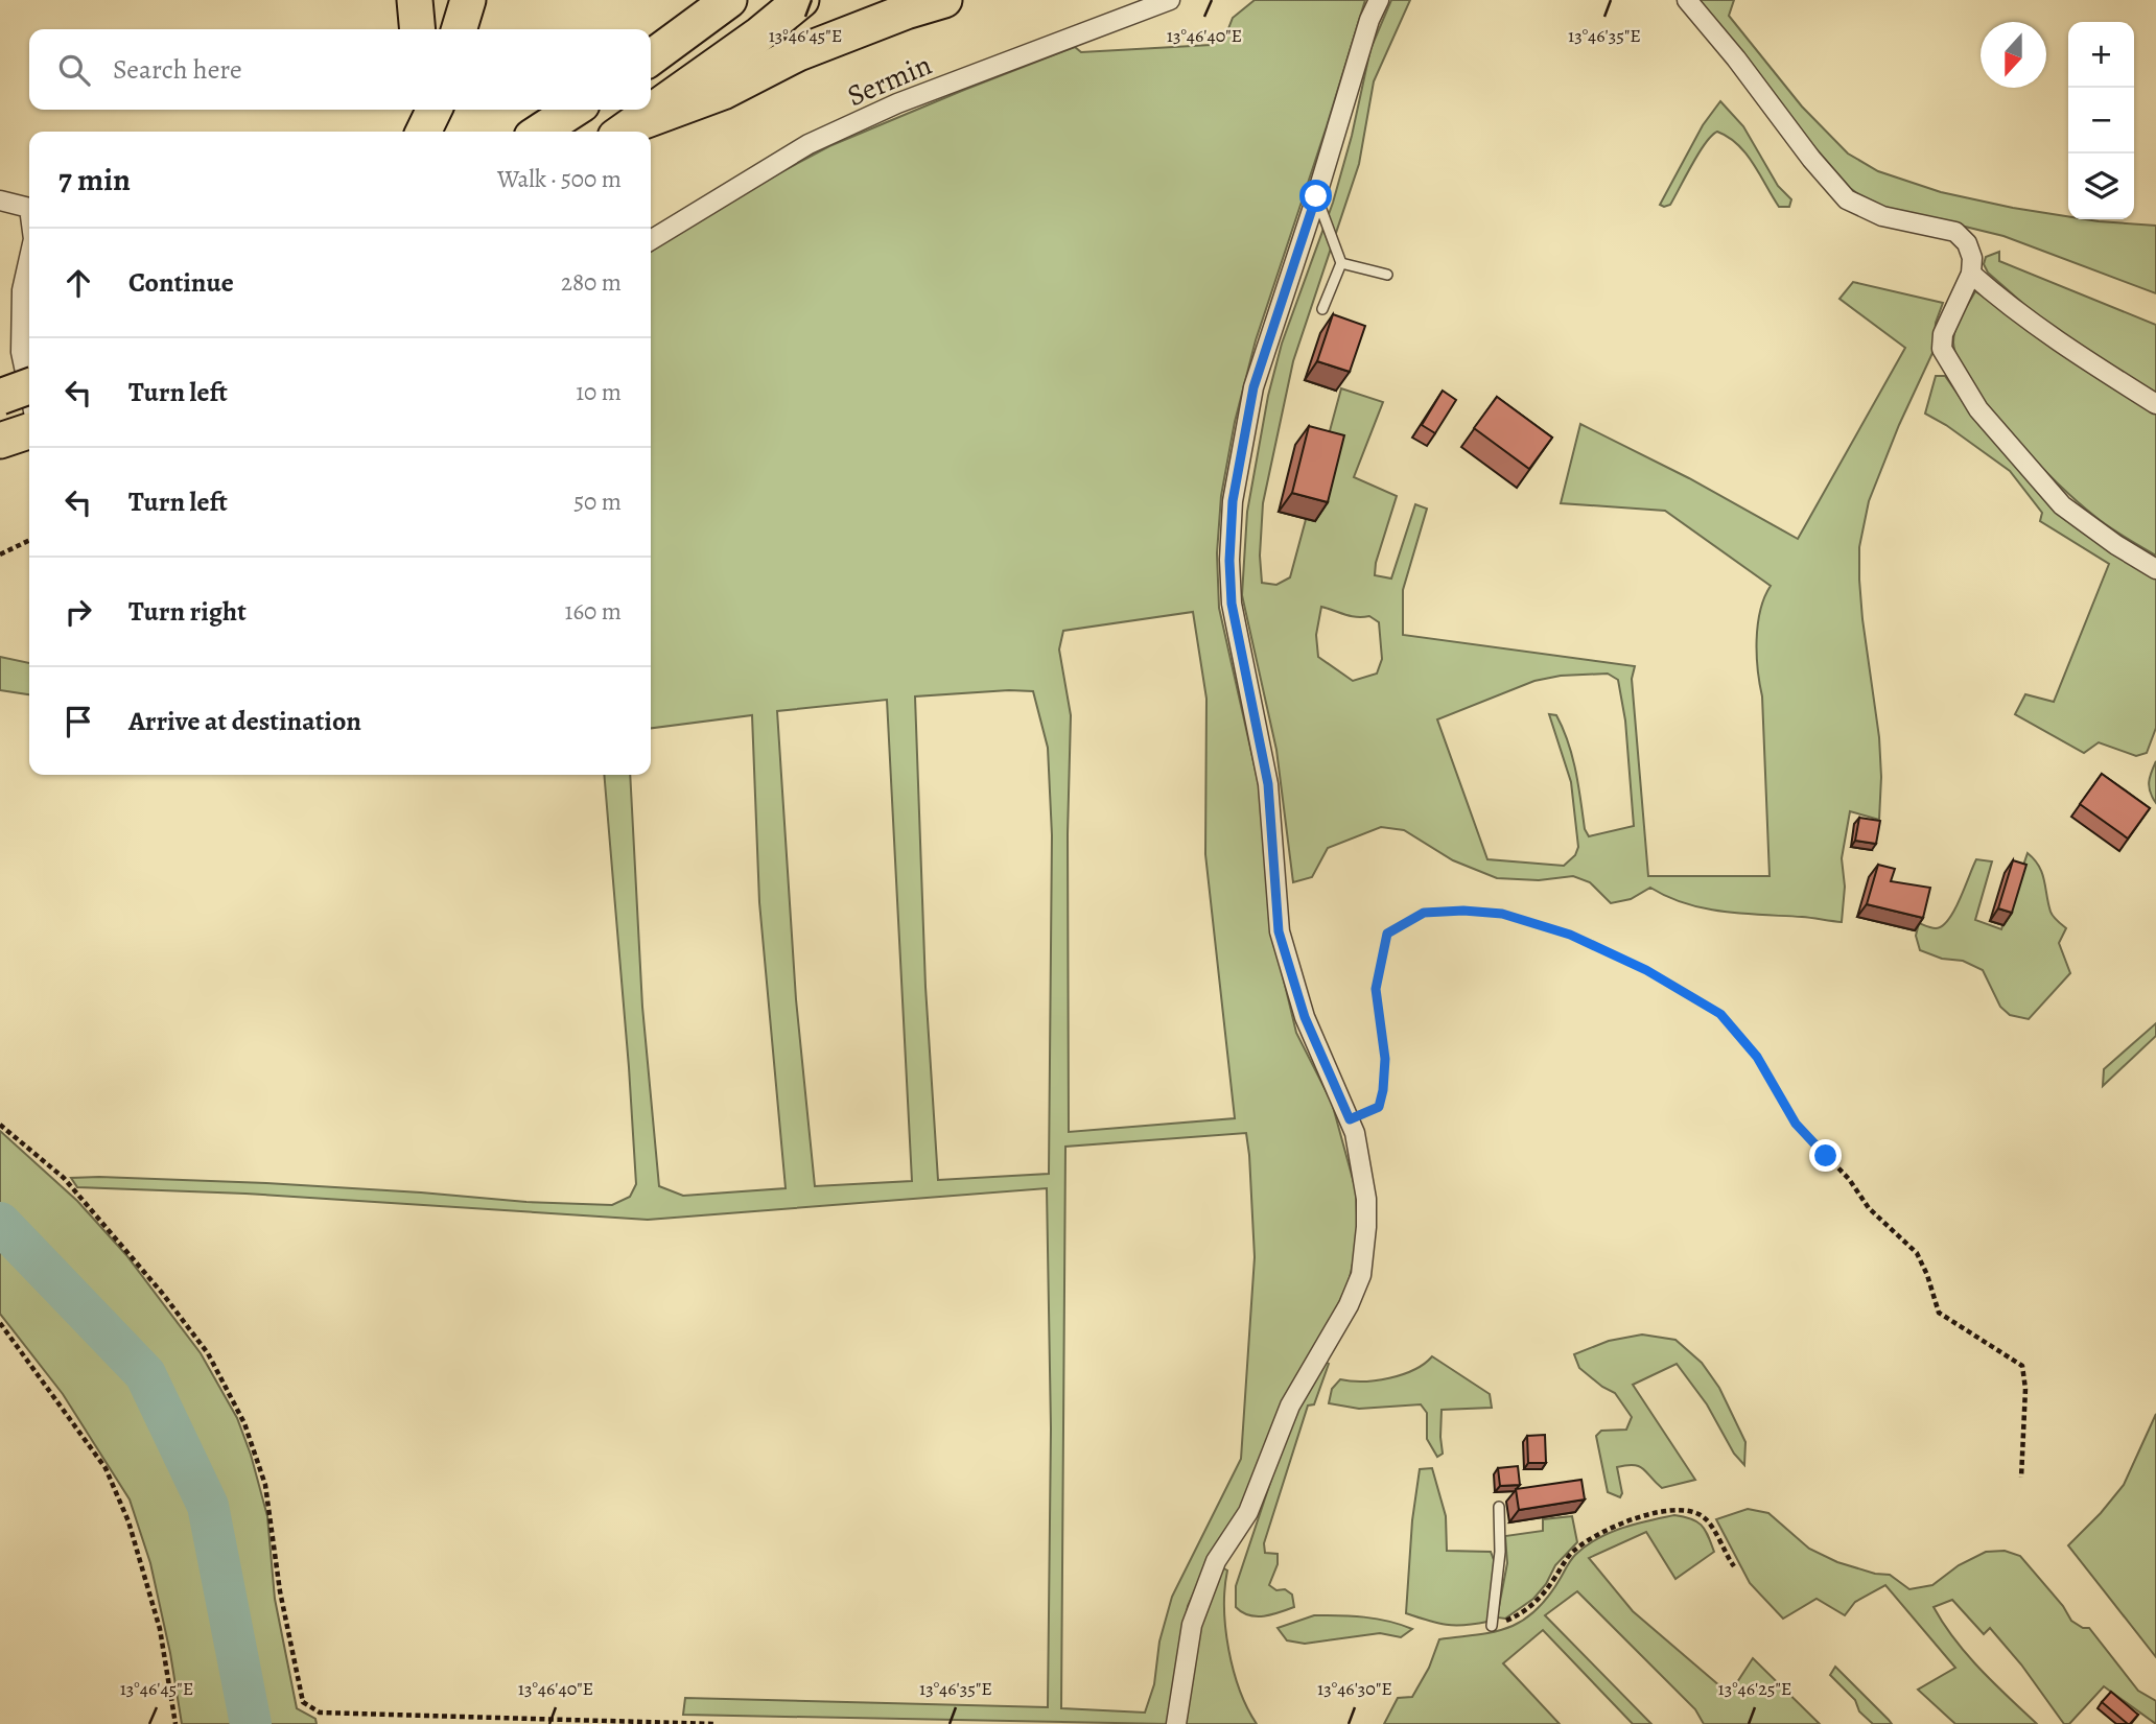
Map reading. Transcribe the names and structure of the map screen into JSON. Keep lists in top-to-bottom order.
{
  "streets": {
    "street": ["Sermin"]
  },
  "north": "bottom",
  "page": {
    "map_buttons": ["+", "−"],
    "search": "Search here",
    "heading": ["7 min", "Walk · 500 m"],
    "list": [
      ["Continue", "280 m"],
      ["Turn left", "10 m"],
      ["Turn left", "50 m"],
      ["Turn right", "160 m"],
      "Arrive at destination"
    ]
  },
  "coordinates": [
    "13°46'45\"E",
    "13°46'40\"E",
    "13°46'35\"E",
    "13°46'30\"E",
    "13°46'25\"E"
  ]
}
